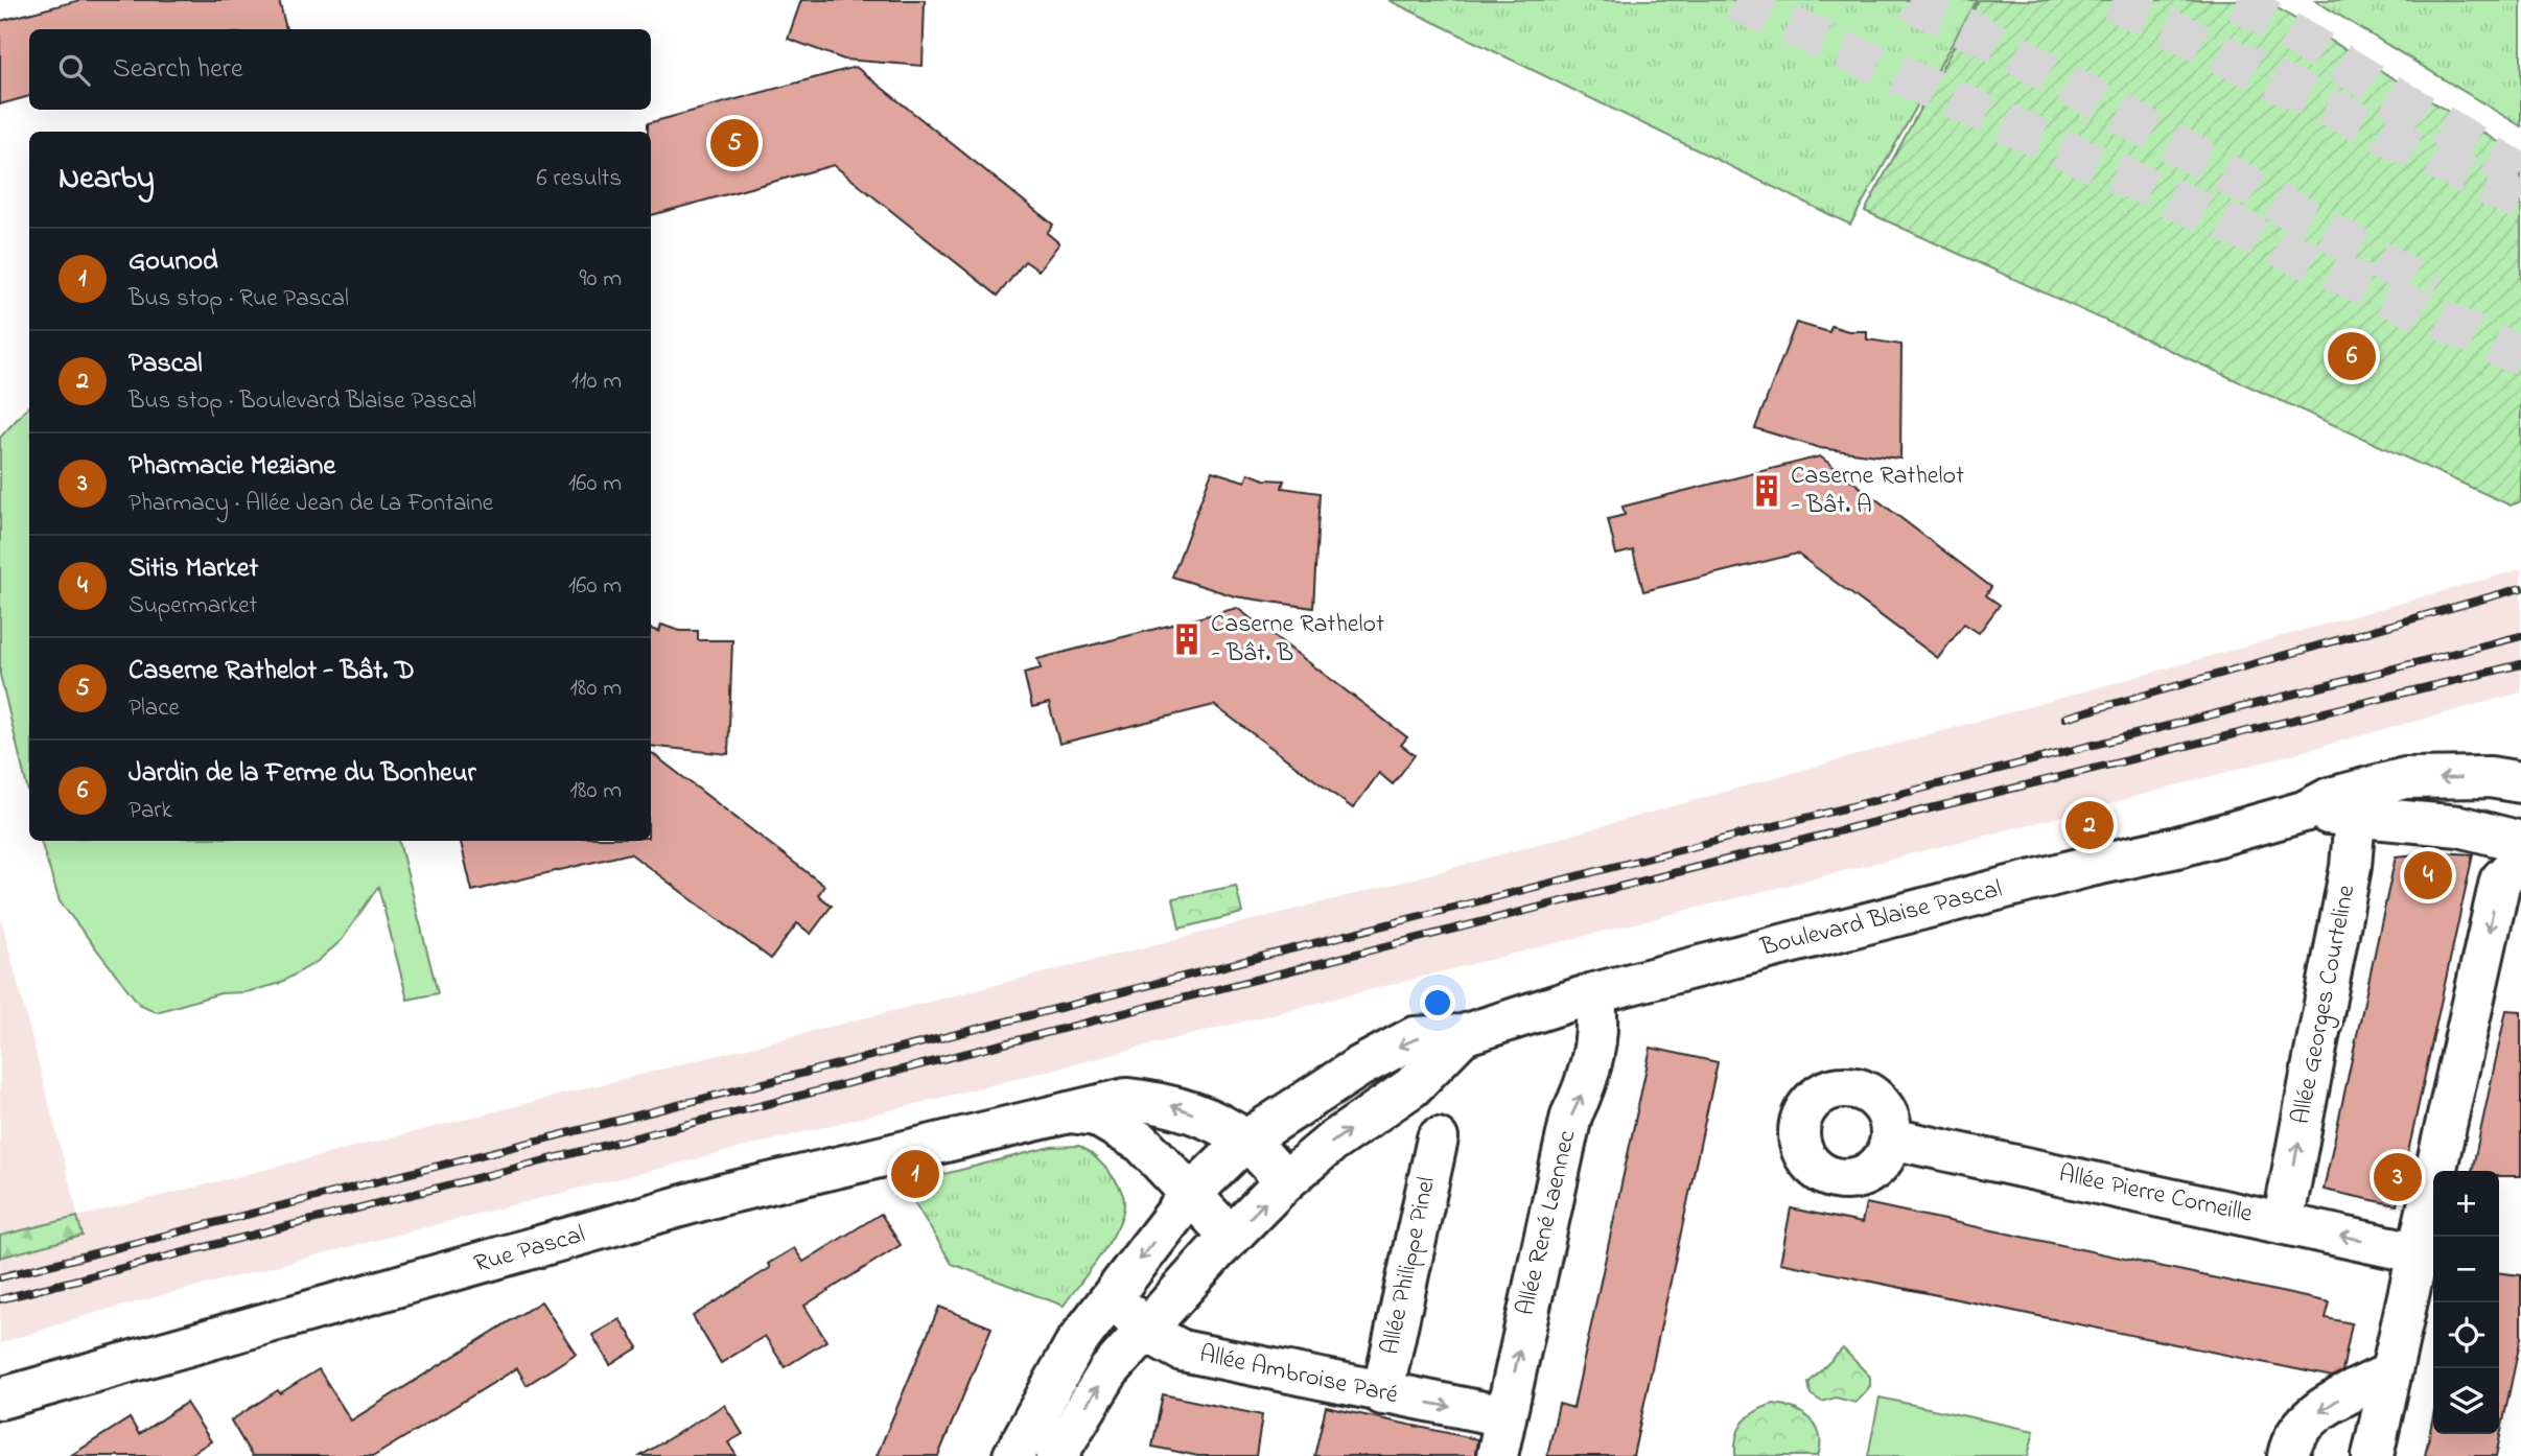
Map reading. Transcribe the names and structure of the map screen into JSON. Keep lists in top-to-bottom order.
{
  "streets": {
    "street": [
      "Boulevard Blaise Pascal",
      "Allée Georges Courteline",
      "Allée Pierre Corneille",
      "Allée René Laennec",
      "Rue Pascal",
      "Allée Philippe Pinel",
      "Allée Ambroise Paré"
    ]
  },
  "crossings": [
    ["Boulevard Blaise Pascal", "Allée Georges Courteline"],
    ["Boulevard Blaise Pascal", "Allée René Laennec"],
    ["Boulevard Blaise Pascal", "Rue Pascal"],
    ["Boulevard Blaise Pascal", "Allée Ambroise Paré"],
    ["Allée Georges Courteline", "Allée Pierre Corneille"],
    ["Allée René Laennec", "Allée Ambroise Paré"],
    ["Allée Philippe Pinel", "Allée Ambroise Paré"]
  ],
  "one_way": ["Allée René Laennec"],
  "places": {
    "building": ["Caserne Rathelot - Bât. A", "Caserne Rathelot - Bât. B"]
  },
  "page": {
    "search": "Search here",
    "pins": [
      "5",
      "6",
      "2",
      "4",
      "1",
      "3"
    ],
    "heading": ["Nearby", "6 results"],
    "list": [
      {
        "mark": "1",
        "name": "Gounod",
        "note": "Bus stop · Rue Pascal",
        "value": "90 m"
      },
      {
        "mark": "2",
        "name": "Pascal",
        "note": "Bus stop · Boulevard Blaise Pascal",
        "value": "110 m"
      },
      {
        "mark": "3",
        "name": "Pharmacie Meziane",
        "note": "Pharmacy · Allée Jean de La Fontaine",
        "value": "160 m"
      },
      {
        "mark": "4",
        "name": "Sitis Market",
        "note": "Supermarket",
        "value": "160 m"
      },
      {
        "mark": "5",
        "name": "Caserne Rathelot - Bât. D",
        "note": "Place",
        "value": "180 m"
      },
      {
        "mark": "6",
        "name": "Jardin de la Ferme du Bonheur",
        "note": "Park",
        "value": "180 m"
      }
    ],
    "map_buttons": ["+", "−"]
  }
}
